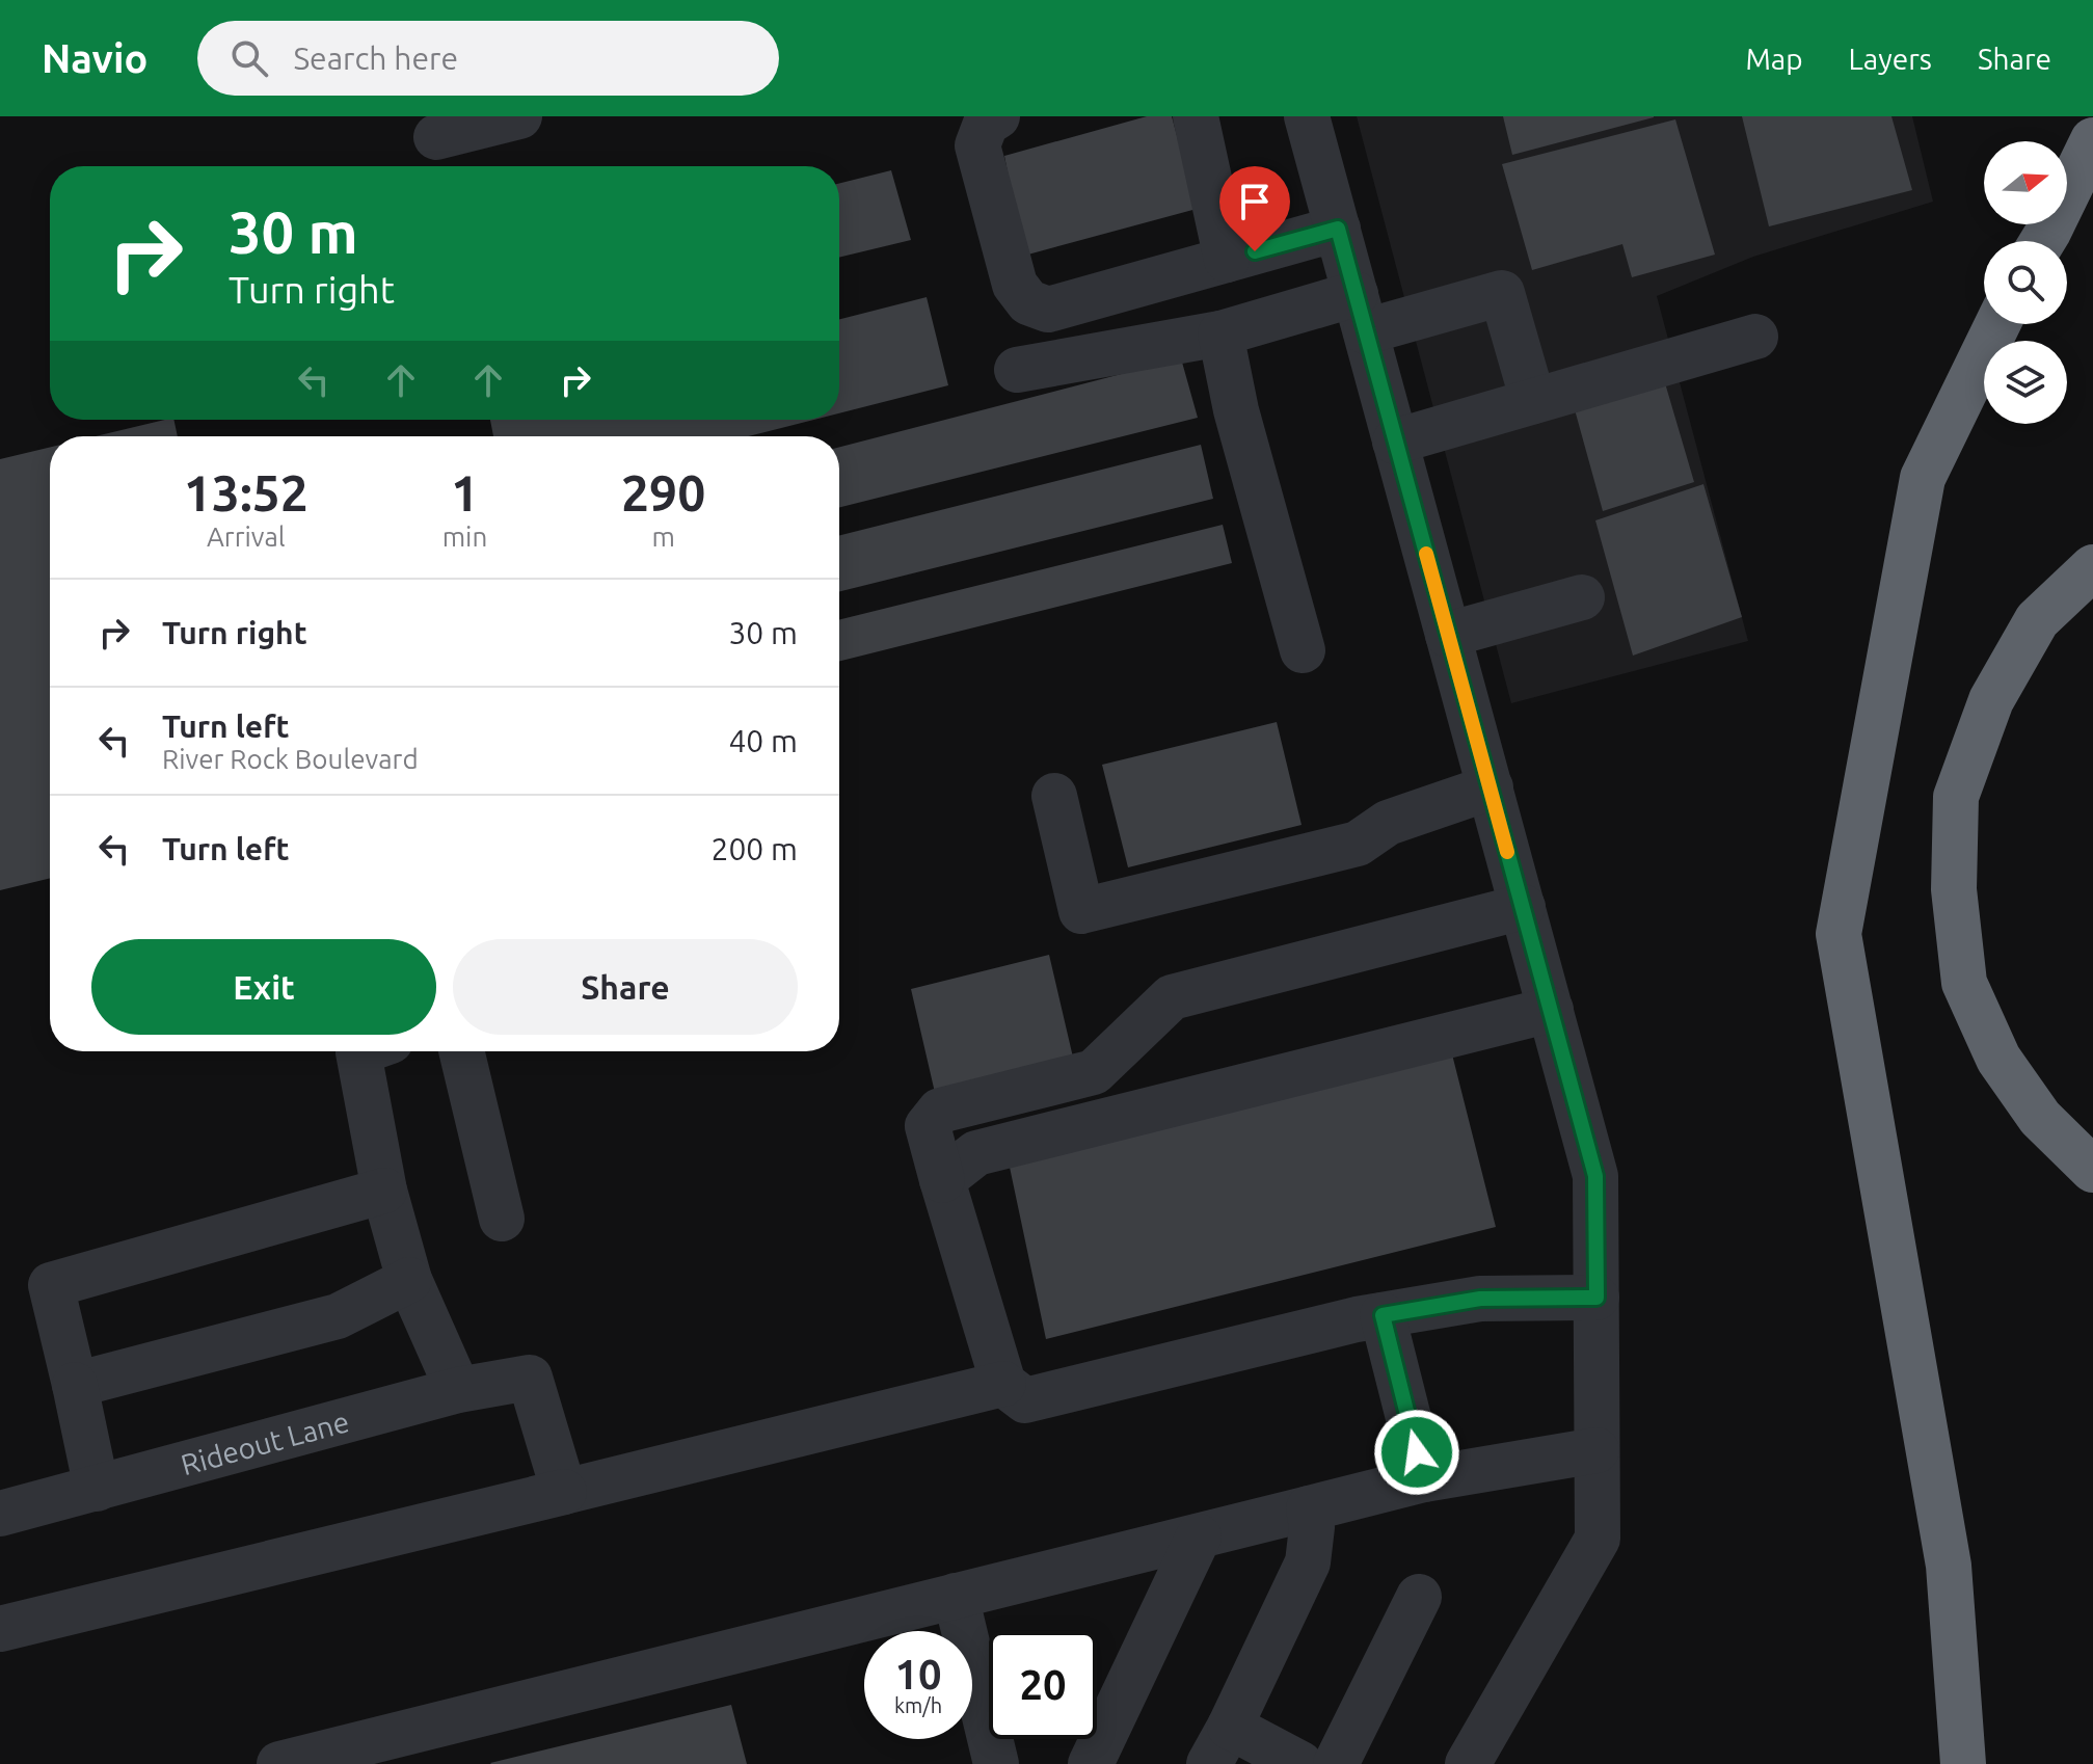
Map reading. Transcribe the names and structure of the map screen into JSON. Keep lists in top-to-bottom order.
{
  "streets": {
    "street": ["Rideout Lane"]
  },
  "north": "right",
  "page": {
    "header": "Navio",
    "search": "Search here",
    "nav": ["Map", "Layers", "Share"],
    "turn": ["30 m", "Turn right"],
    "eta": [
      "13:52",
      "Arrival",
      "1",
      "min",
      "290",
      "m"
    ],
    "list": [
      {
        "name": "Turn right",
        "value": "30 m"
      },
      {
        "name": "Turn left",
        "note": "River Rock Boulevard",
        "value": "40 m"
      },
      {
        "name": "Turn left",
        "value": "200 m"
      }
    ],
    "buttons": ["Exit", "Share"],
    "speed": "10 km/h",
    "limit": "20"
  }
}
